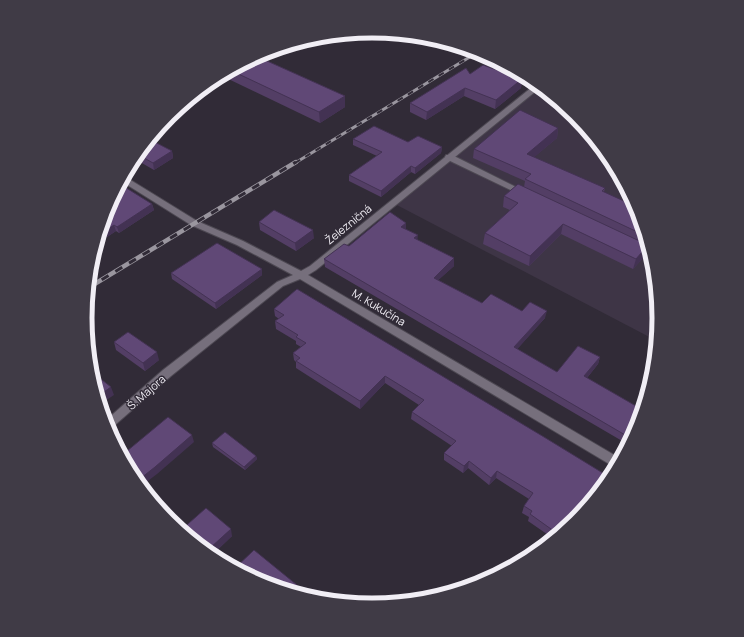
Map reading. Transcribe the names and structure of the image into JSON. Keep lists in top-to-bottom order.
{
  "streets": {
    "street": ["Železničná", "M. Kukučína", "Š. Majora"]
  },
  "crossings": [
    ["Železničná", "M. Kukučína"],
    ["Železničná", "Š. Majora"]
  ]
}
